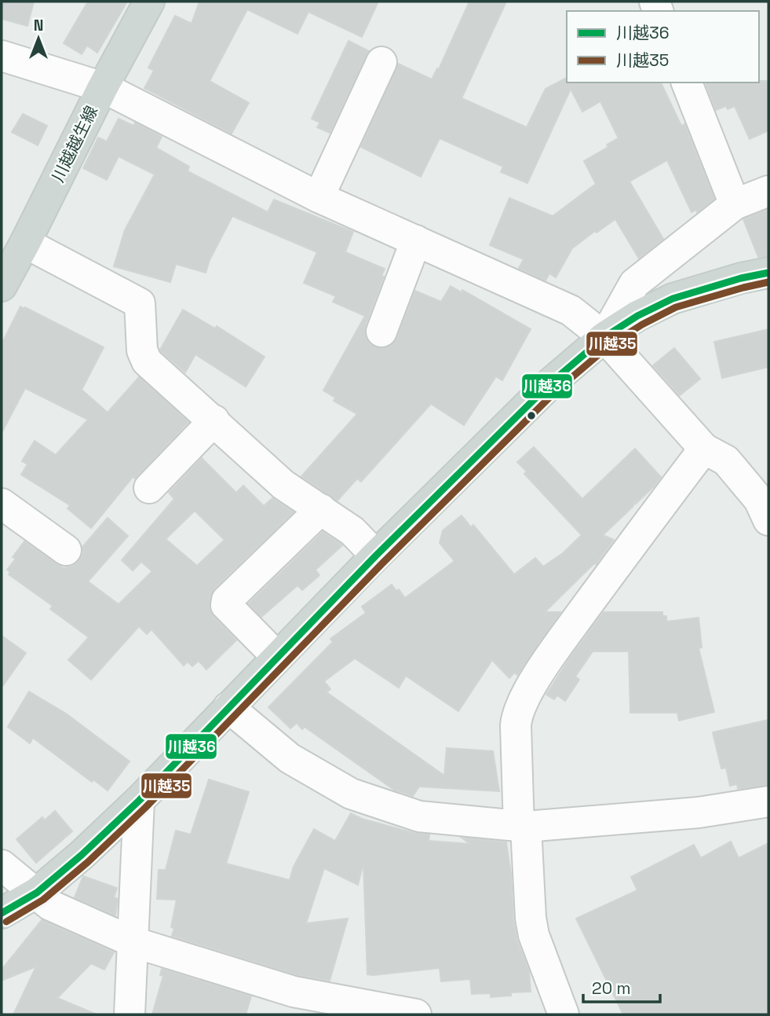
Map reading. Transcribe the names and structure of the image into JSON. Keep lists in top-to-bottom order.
{
  "streets": {
    "main road": ["川越越生線"]
  },
  "lines": ["transit line 川越36", "transit line 川越35"],
  "legend": ["川越36", "川越35"],
  "scale_bar": "20 m",
  "north": "top"
}
